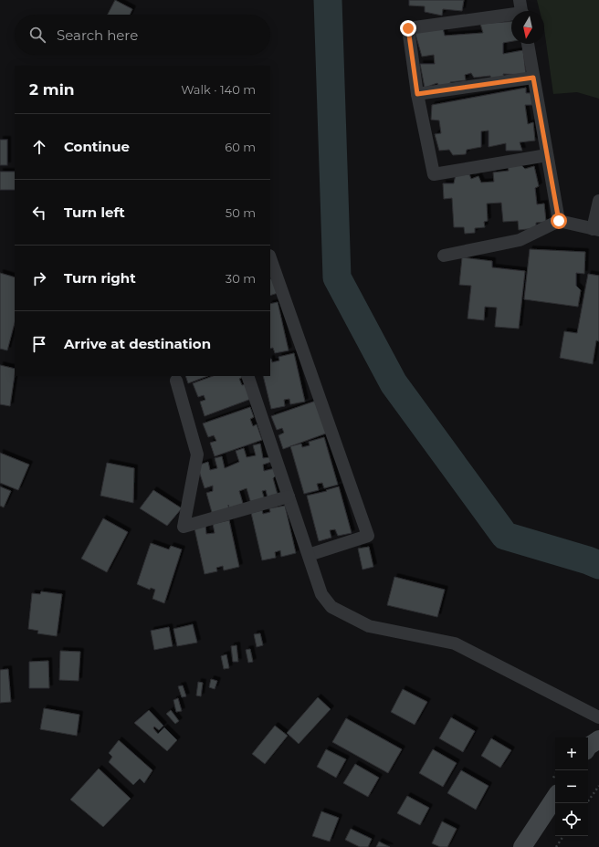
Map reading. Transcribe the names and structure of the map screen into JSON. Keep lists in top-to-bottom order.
{
  "north": "bottom",
  "page": {
    "search": "Search here",
    "heading": ["2 min", "Walk · 140 m"],
    "list": [
      ["Continue", "60 m"],
      ["Turn left", "50 m"],
      ["Turn right", "30 m"],
      "Arrive at destination"
    ],
    "map_buttons": ["+", "−"]
  }
}
